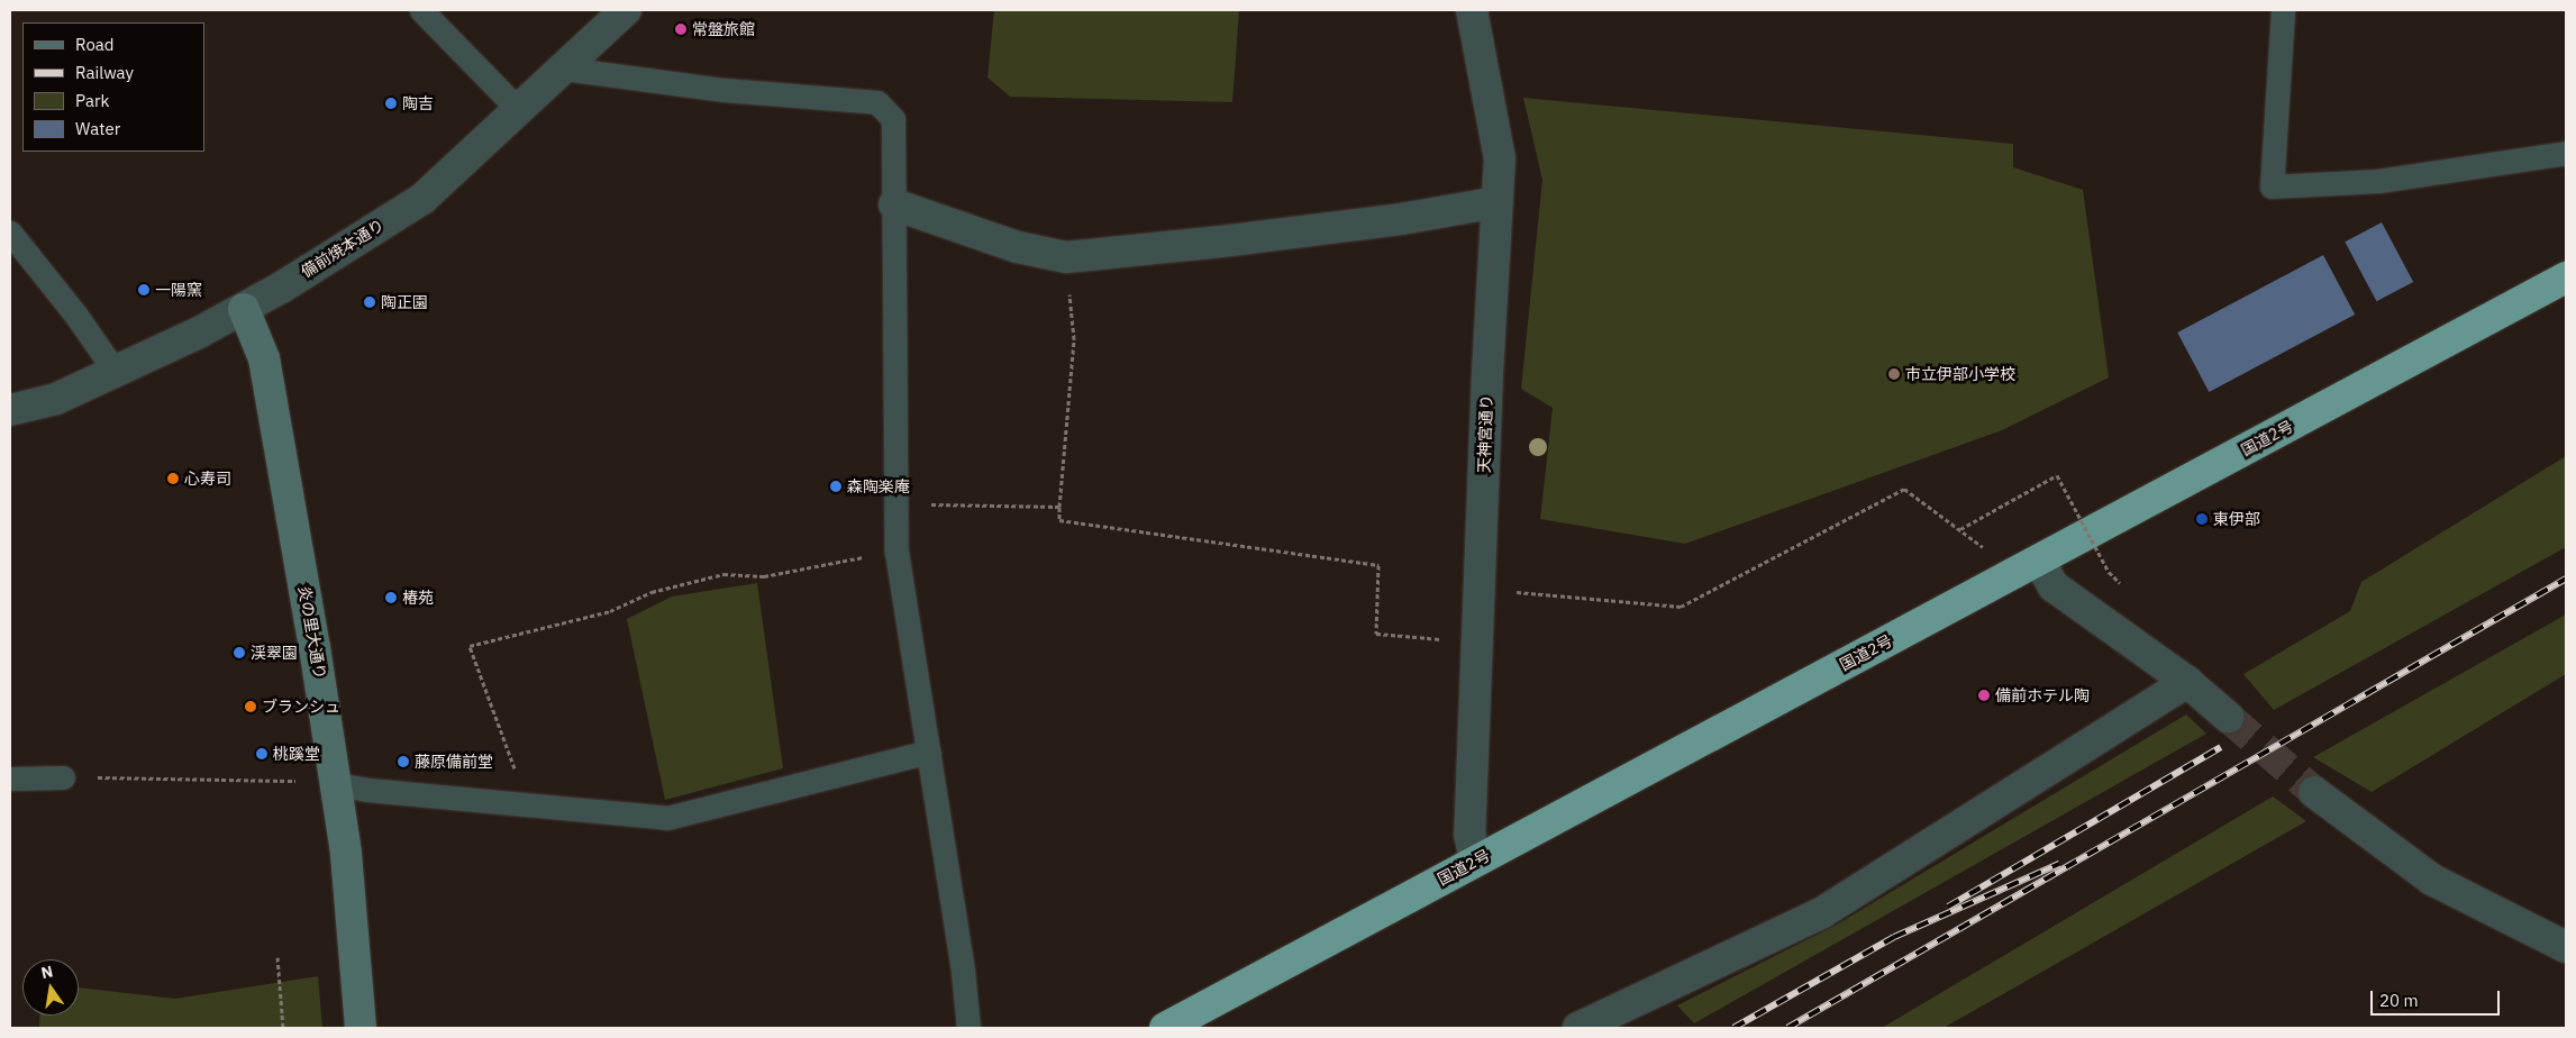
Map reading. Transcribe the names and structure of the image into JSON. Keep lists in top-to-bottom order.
{
  "streets": {
    "highway": ["国道2号"],
    "street": ["備前焼本通り", "天神宮通り", "炎の里大通り"]
  },
  "crossings": [
    ["備前焼本通り", "炎の里大通り"],
    ["天神宮通り", "国道2号"]
  ],
  "places": [
    "常盤旅館",
    "陶吉",
    "一陽窯",
    "陶正園",
    "市立伊部小学校",
    "心寿司",
    "森陶楽庵",
    "東伊部",
    "椿苑",
    "渓翠園",
    "備前ホテル陶",
    "ブランシュ",
    "桃蹊堂",
    "藤原備前堂"
  ],
  "legend": [
    "Road",
    "Railway",
    "Park",
    "Water"
  ],
  "scale_bar": "20 m",
  "north": "top"
}
